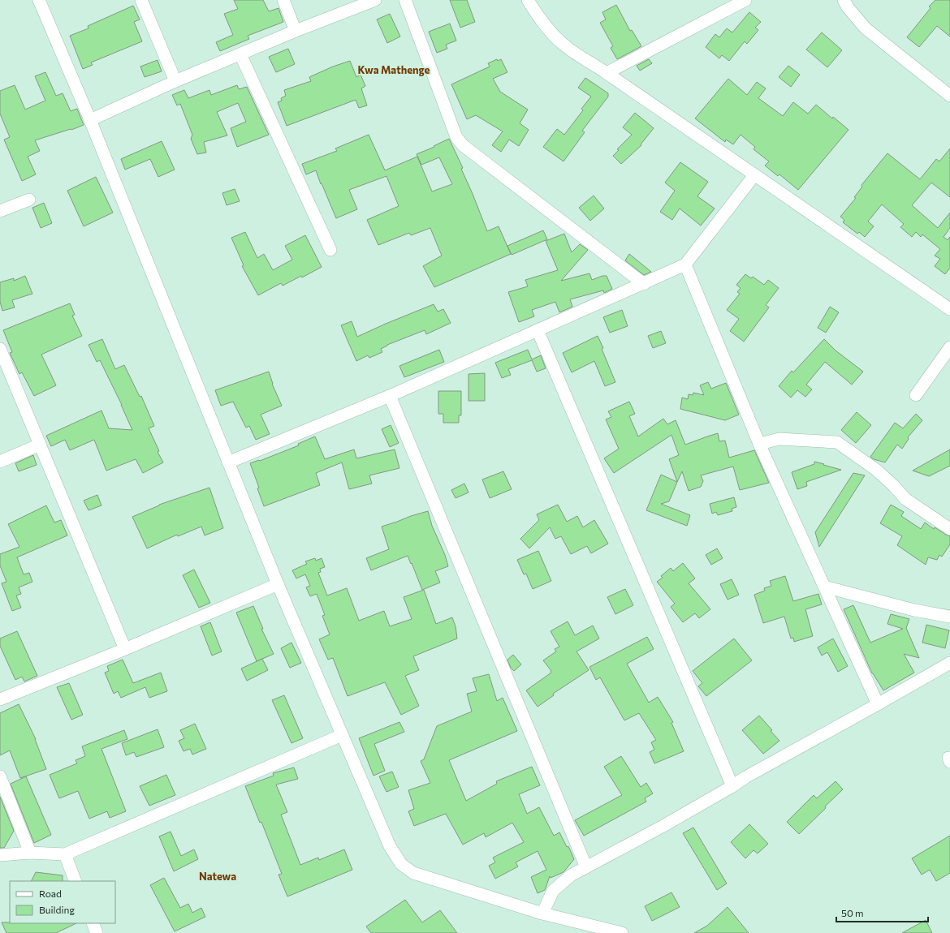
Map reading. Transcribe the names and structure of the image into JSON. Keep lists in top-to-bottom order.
{
  "districts": ["Kwa Mathenge", "Natewa"],
  "legend": ["Road", "Building"],
  "scale_bar": "50 m"
}
